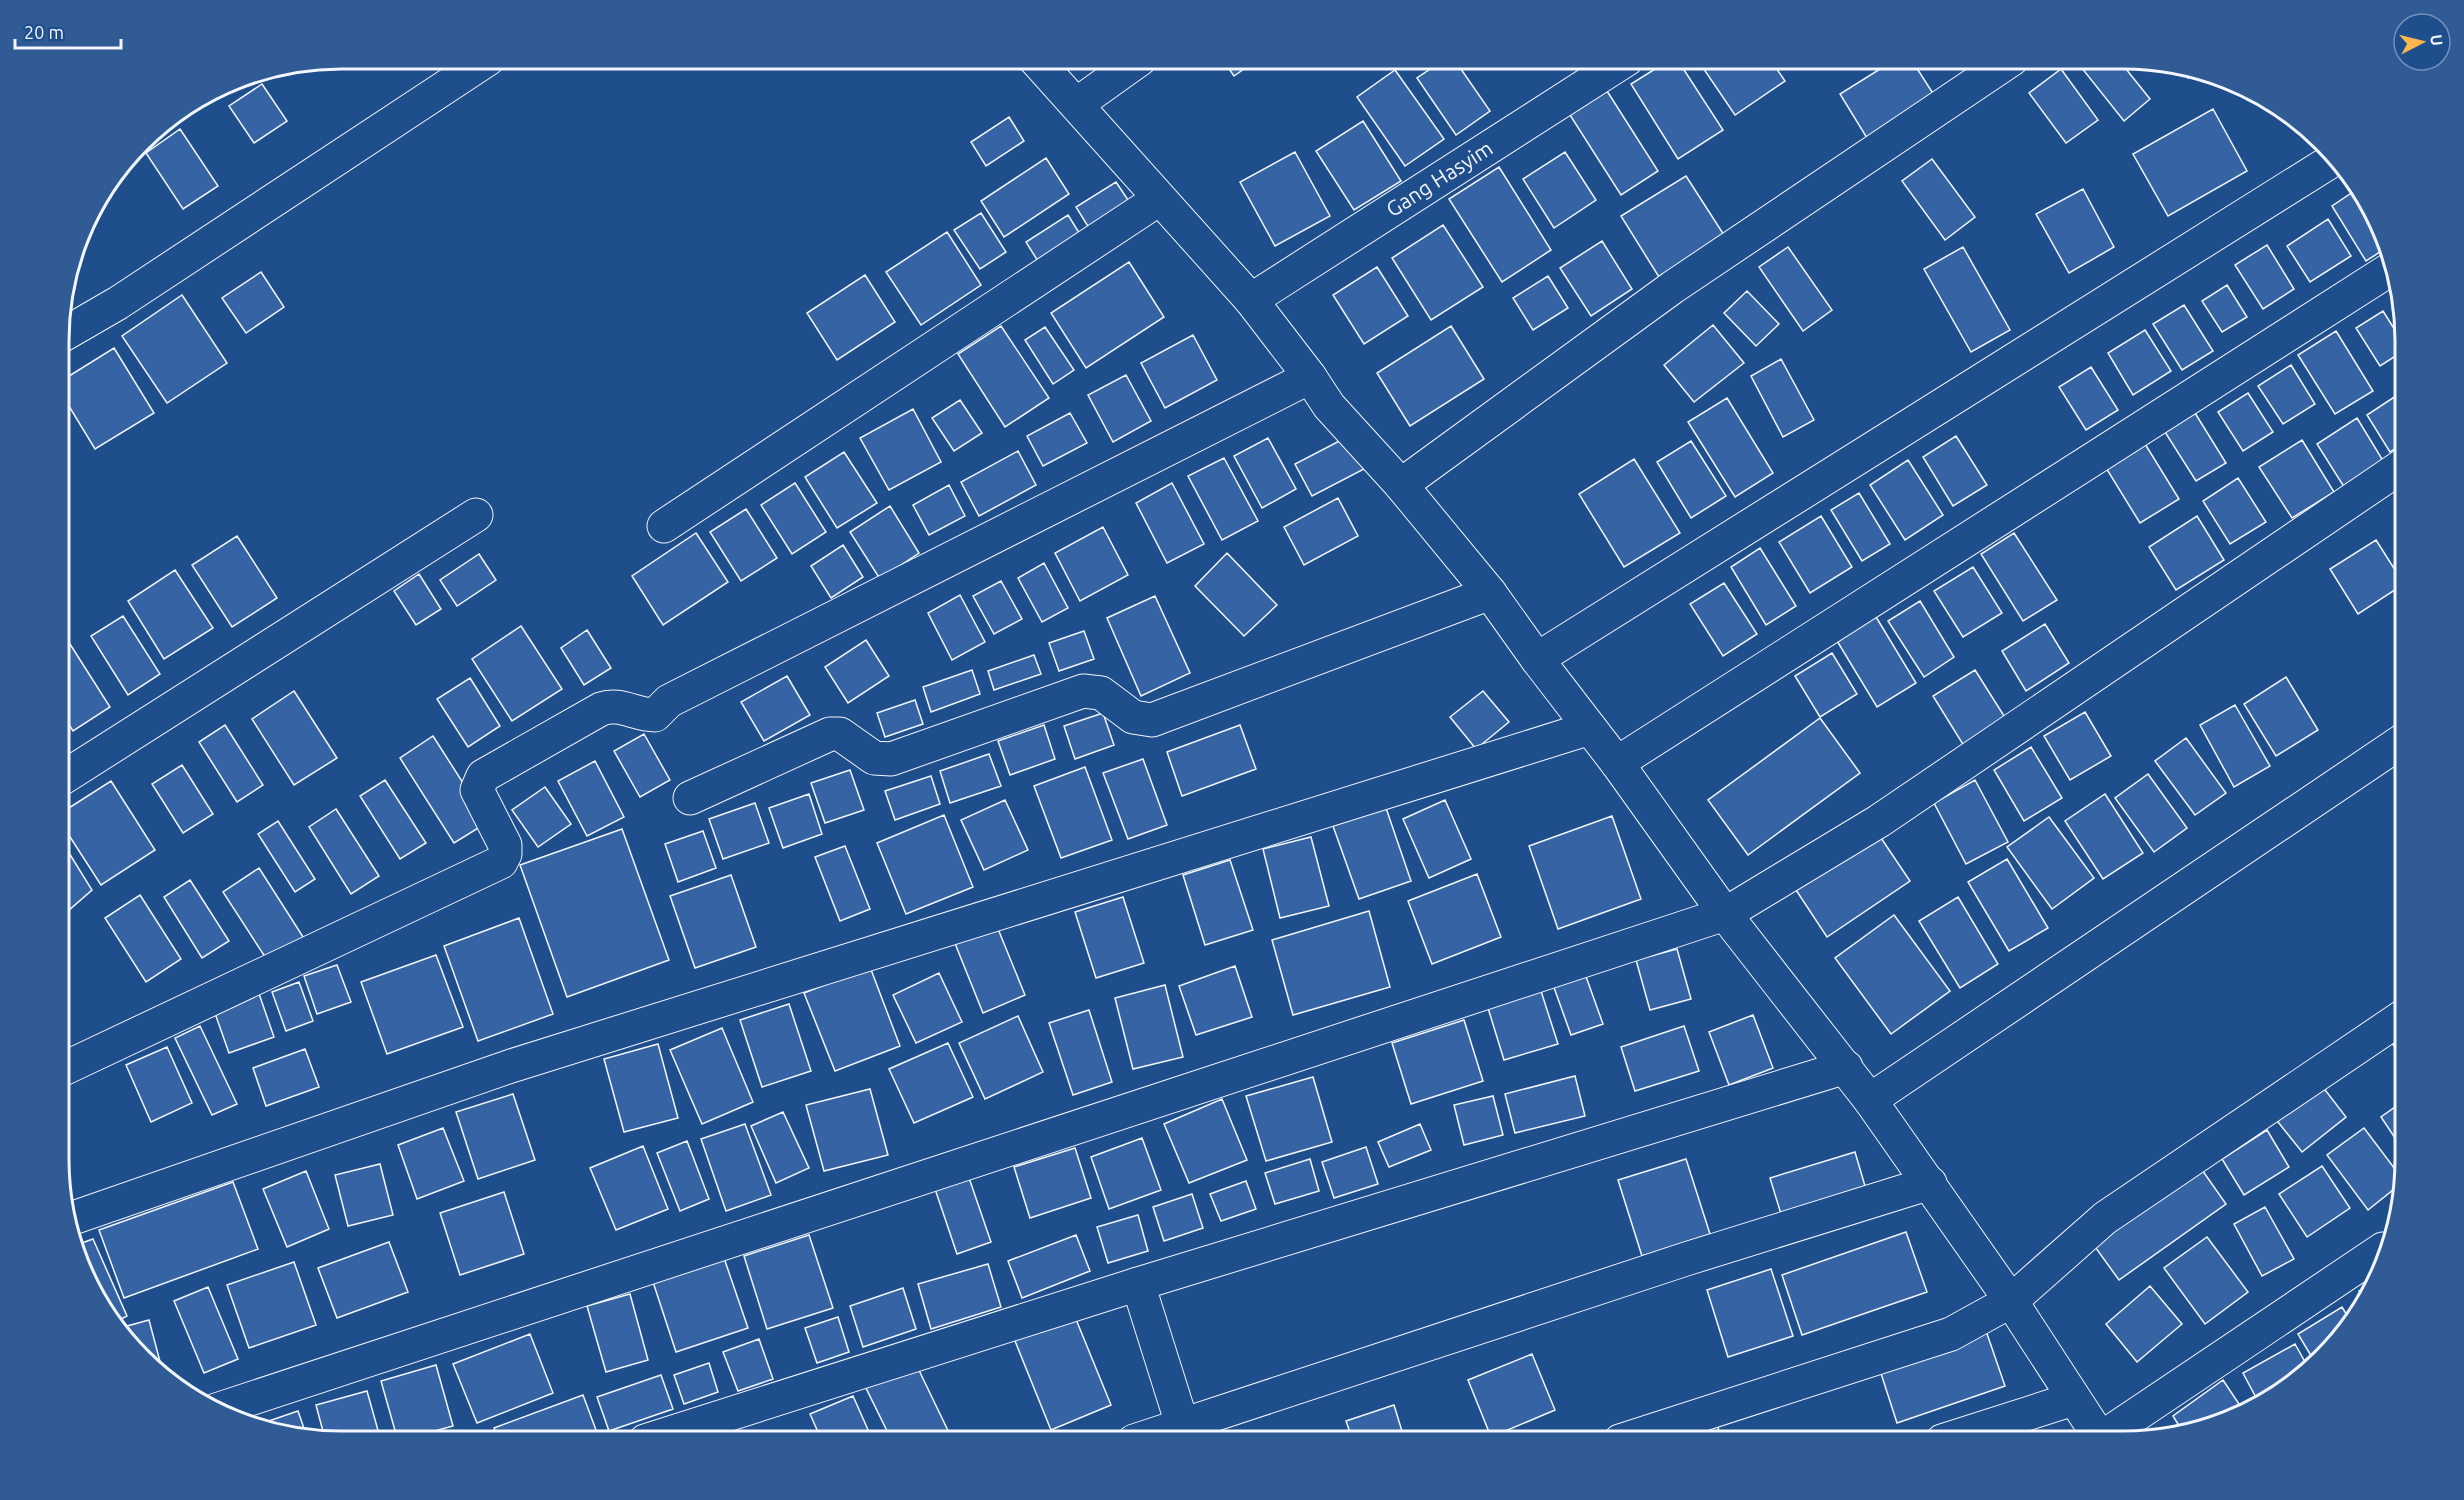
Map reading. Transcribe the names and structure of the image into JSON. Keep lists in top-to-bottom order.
{
  "streets": {
    "street": ["Gang Hasyim"]
  },
  "scale_bar": "20 m",
  "north": "right"
}
